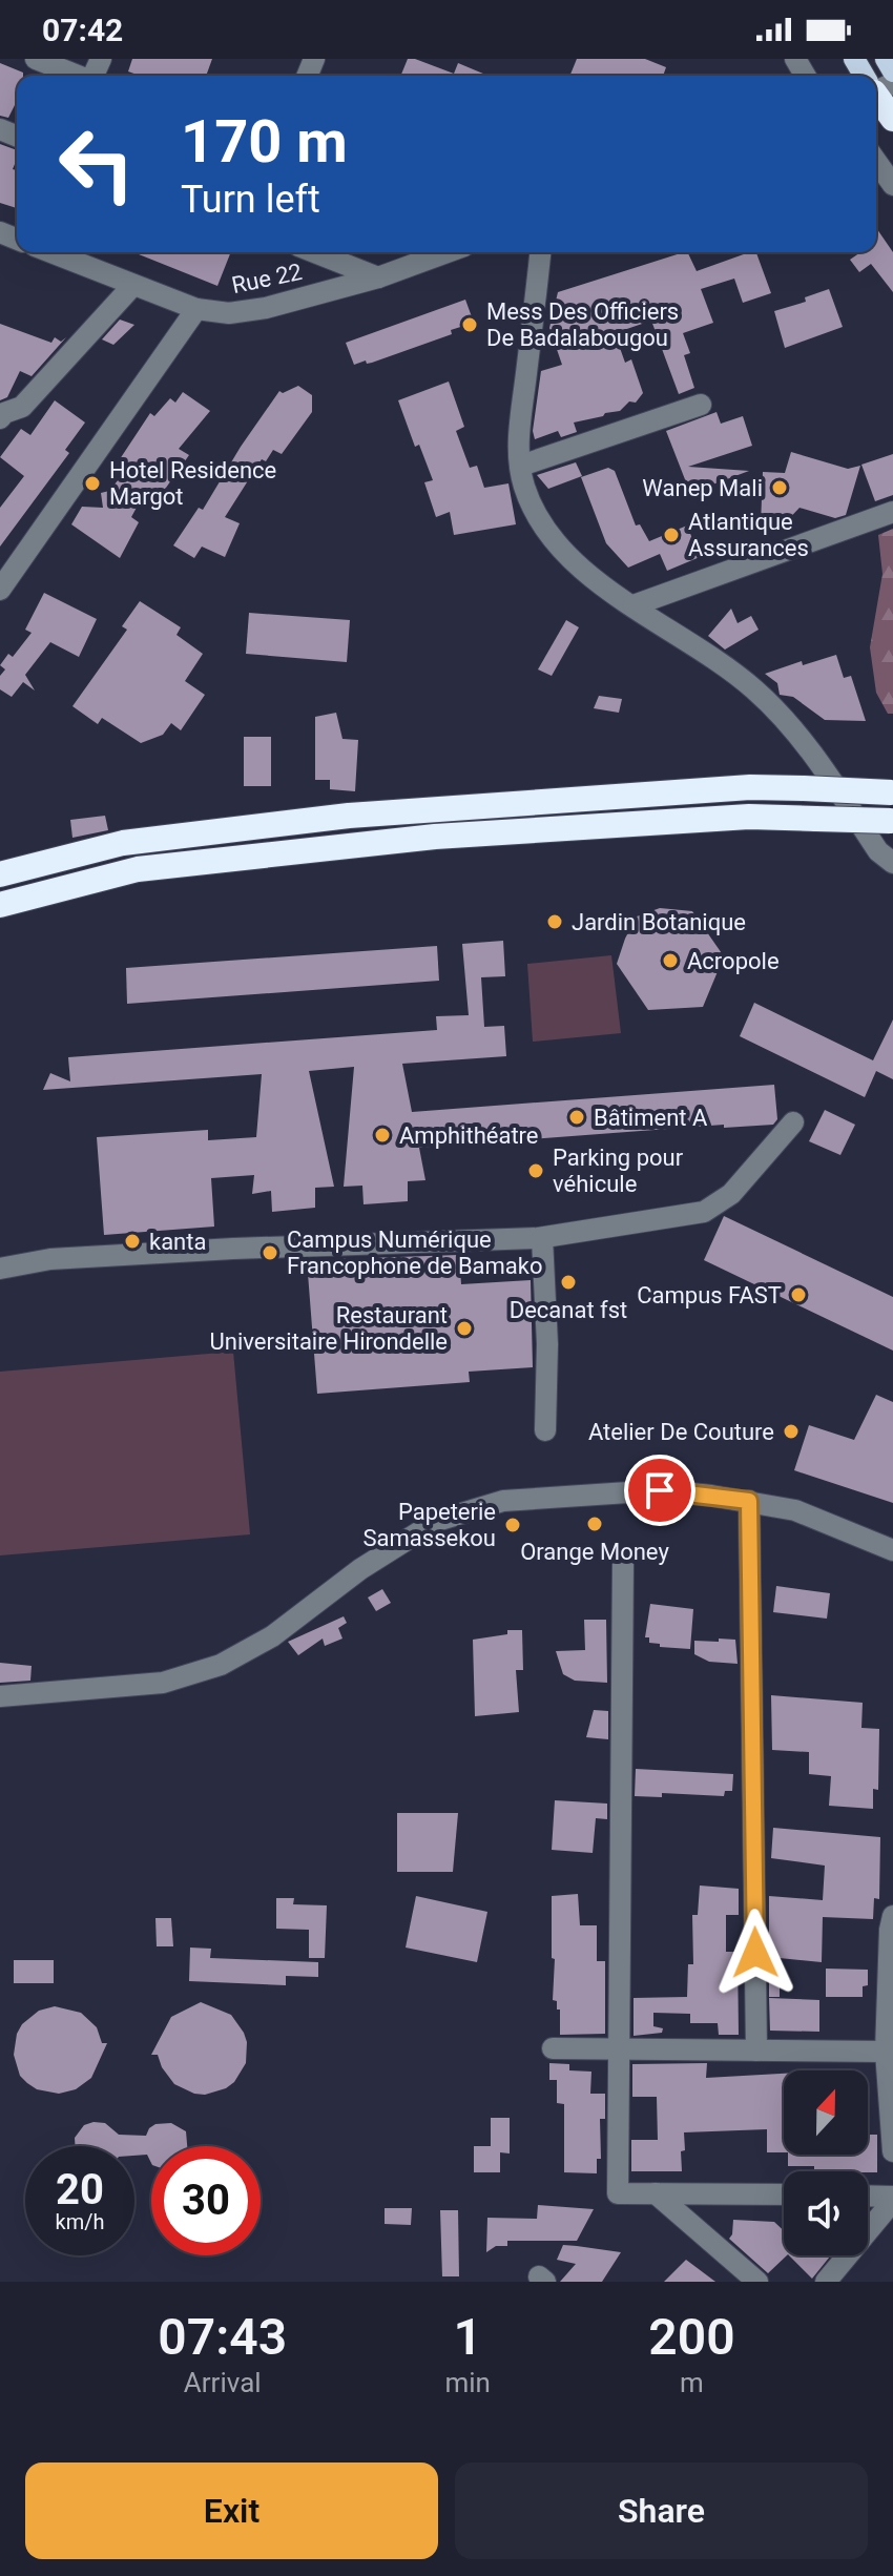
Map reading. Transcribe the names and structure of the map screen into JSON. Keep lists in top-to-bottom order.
{
  "streets": {
    "street": ["Rue 22"]
  },
  "places": [
    "Mess Des Officiers De Badalabougou",
    "Hotel Residence Margot",
    "Wanep Mali",
    "Atlantique Assurances",
    "Jardin Botanique",
    "Acropole",
    "Bâtiment A",
    "Amphithéatre",
    "Parking pour véhicule",
    "kanta",
    "Campus Numérique Francophone de Bamako",
    "Decanat fst",
    "Campus FAST",
    "Restaurant Universitaire Hirondelle",
    "Atelier De Couture",
    "Orange Money",
    "Papeterie Samassekou"
  ],
  "north": "top",
  "page": {
    "status": "07:42",
    "turn": ["170 m", "Turn left"],
    "speed": "20 km/h",
    "limit": "30",
    "eta": [
      "07:43",
      "Arrival",
      "1",
      "min",
      "200",
      "m"
    ],
    "buttons": ["Exit", "Share"]
  }
}
